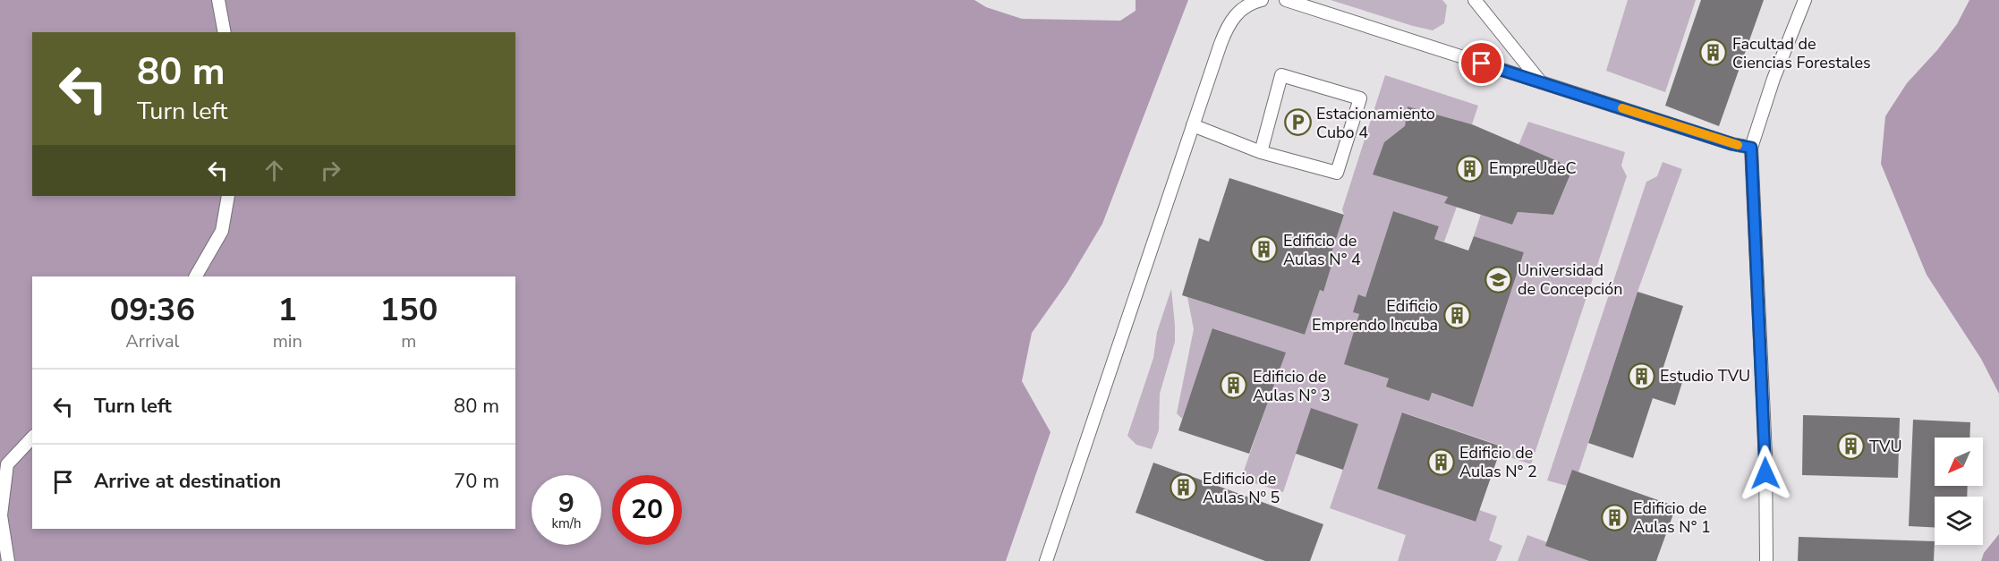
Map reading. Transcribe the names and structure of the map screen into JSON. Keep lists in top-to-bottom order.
{
  "places": {
    "building": [
      "Facultad de Ciencias Forestales",
      "EmpreUdeC",
      "Edificio de Aulas N° 4",
      "Edificio Emprendo Incuba",
      "Estudio TVU",
      "Edificio de Aulas N° 3",
      "TVU",
      "Edificio de Aulas N° 2",
      "Edificio de Aulas Nº 5",
      "Edificio de Aulas N° 1"
    ],
    "parking": ["Estacionamiento Cubo 4"],
    "school or university": ["Universidad de Concepción"]
  },
  "north": "bottom left",
  "page": {
    "turn": ["80 m", "Turn left"],
    "eta": [
      "09:36",
      "Arrival",
      "1",
      "min",
      "150",
      "m"
    ],
    "list": [
      {
        "name": "Turn left",
        "value": "80 m"
      },
      {
        "name": "Arrive at destination",
        "value": "70 m"
      }
    ],
    "speed": "9 km/h",
    "limit": "20"
  }
}
